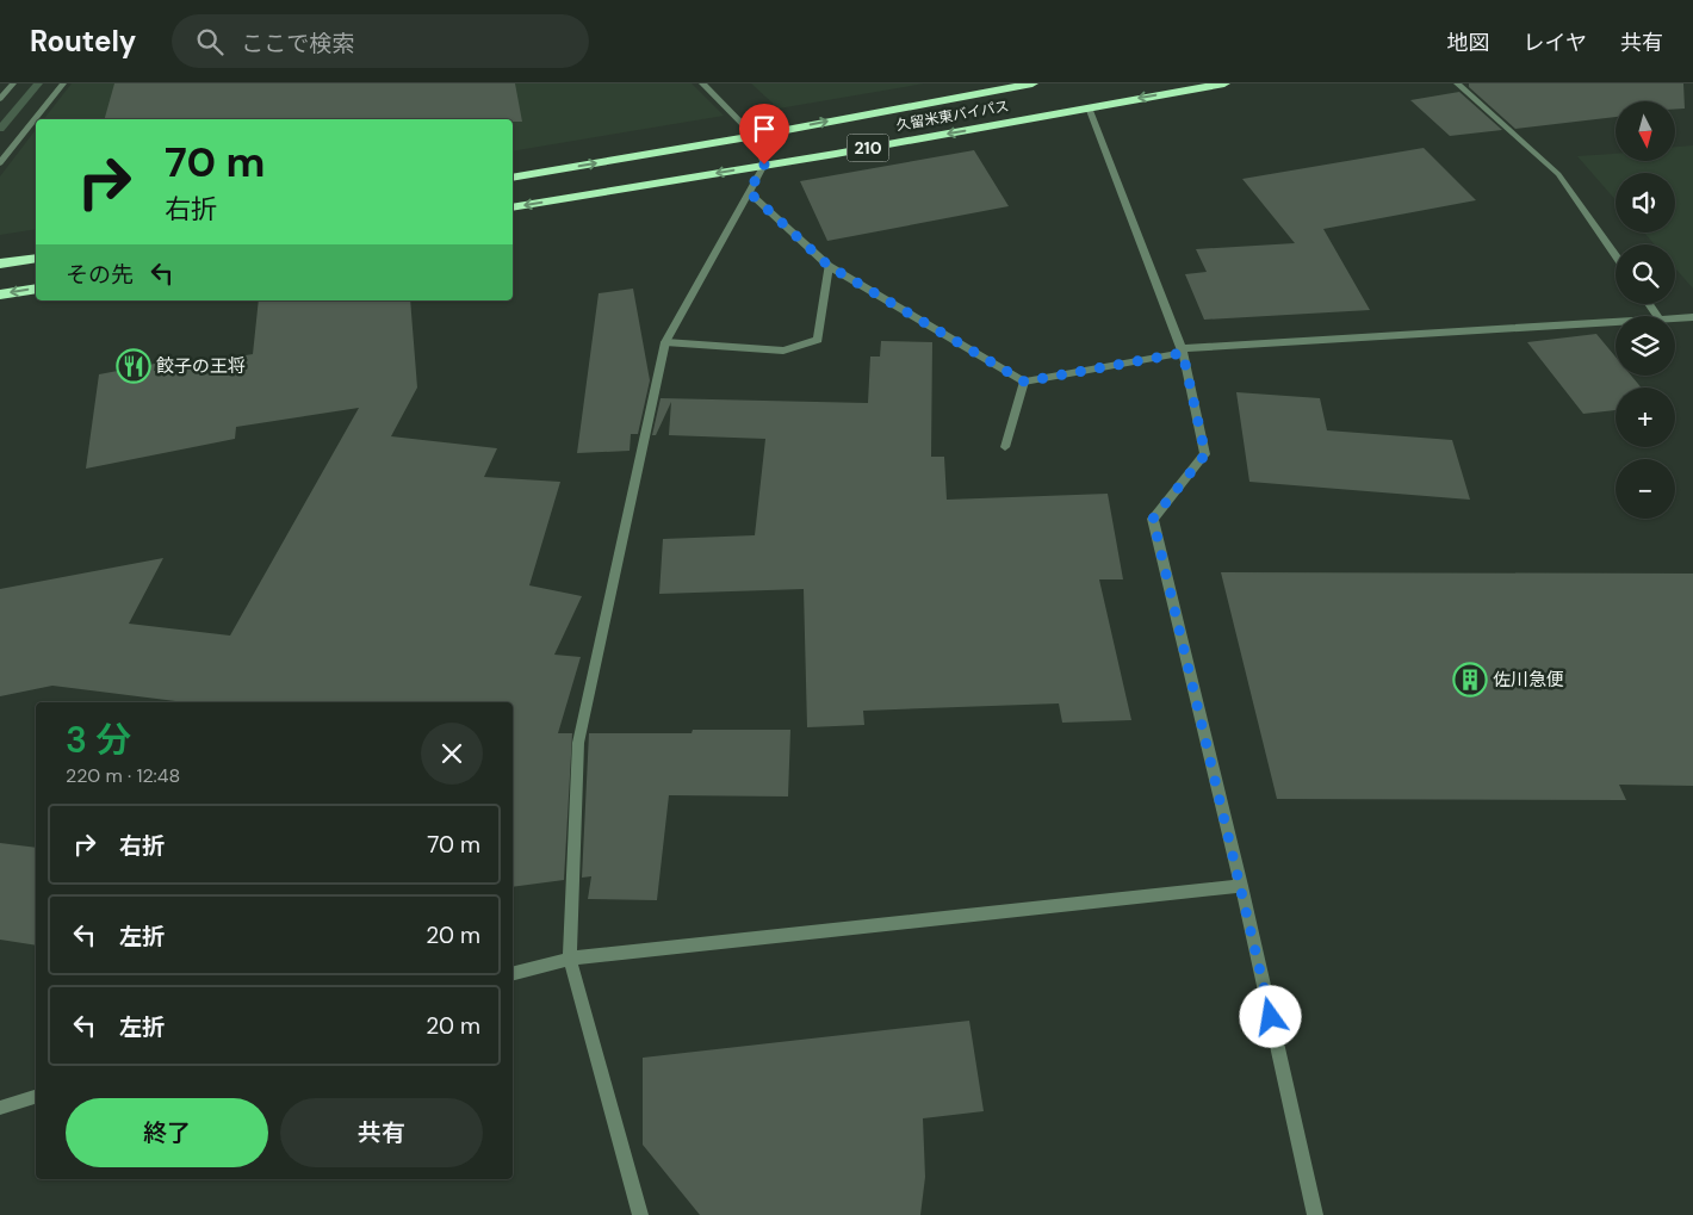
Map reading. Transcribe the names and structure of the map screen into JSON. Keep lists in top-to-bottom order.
{
  "streets": {
    "highway": ["久留米東バイパス", "210"]
  },
  "places": {
    "restaurant": ["餃子の王将"],
    "building": ["佐川急便"]
  },
  "north": "bottom",
  "page": {
    "header": "Routely",
    "search": "ここで検索",
    "nav": ["地図", "レイヤ", "共有"],
    "map_buttons": ["+", "−"],
    "turn": ["70 m", "右折"],
    "then": "その先",
    "heading": ["3 分", "220 m · 12:48"],
    "list": [
      {
        "name": "右折",
        "value": "70 m"
      },
      {
        "name": "左折",
        "value": "20 m"
      },
      {
        "name": "左折",
        "value": "20 m"
      }
    ],
    "buttons": ["終了", "共有"]
  }
}
